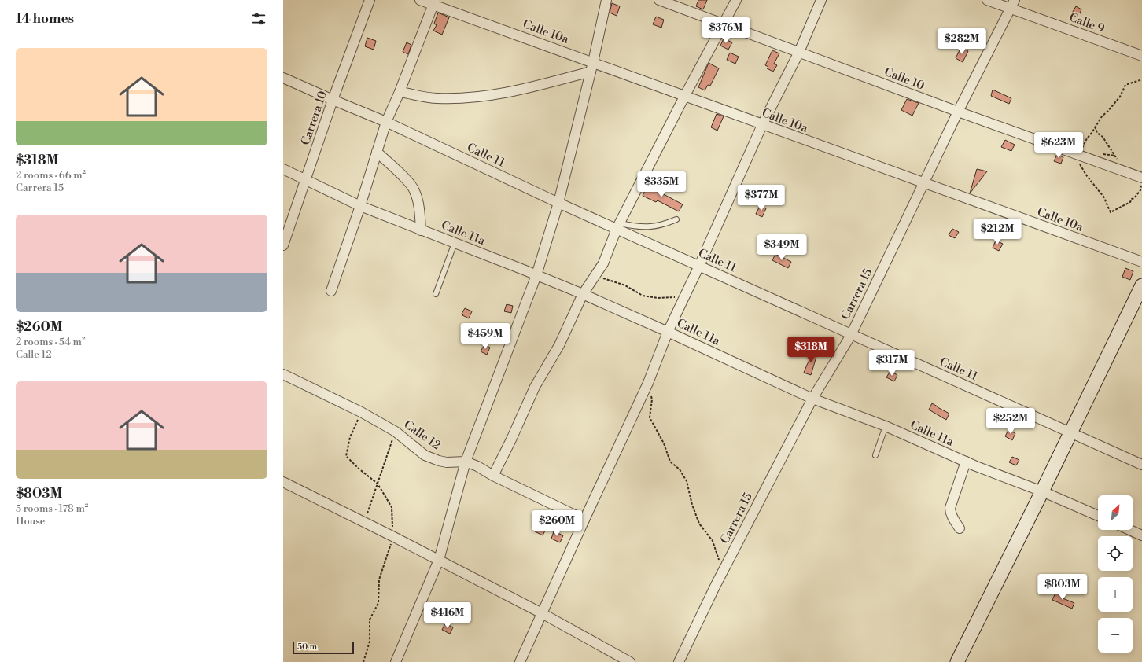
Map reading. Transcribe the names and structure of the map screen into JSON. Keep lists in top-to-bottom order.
{
  "streets": {
    "street": [
      "Calle 9",
      "Calle 10a",
      "Calle 10",
      "Carrera 10",
      "Calle 11",
      "Calle 11a",
      "Carrera 15",
      "Calle 12"
    ]
  },
  "crossings": [
    ["Calle 9", "Carrera 15"],
    ["Calle 10a", "Carrera 15"],
    ["Calle 10", "Carrera 15"],
    ["Carrera 10", "Calle 11"],
    ["Carrera 10", "Calle 11a"],
    ["Calle 11", "Carrera 15"],
    ["Calle 11a", "Carrera 15"]
  ],
  "scale_bar": "50 m",
  "north": "top right",
  "page": {
    "heading": "14 homes",
    "price": [
      "$376M",
      "$282M",
      "$623M",
      "$335M",
      "$377M",
      "$212M",
      "$349M",
      "$459M",
      "$318M",
      "$317M",
      "$252M",
      "$260M",
      "$803M",
      "$416M"
    ],
    "list": [
      {
        "name": "$318M",
        "note": "2 rooms · 66 m² · Carrera 15"
      },
      {
        "name": "$260M",
        "note": "2 rooms · 54 m² · Calle 12"
      },
      {
        "name": "$803M",
        "note": "5 rooms · 178 m² · House"
      }
    ],
    "map_buttons": ["+", "−"],
    "scale": "50 m"
  }
}
